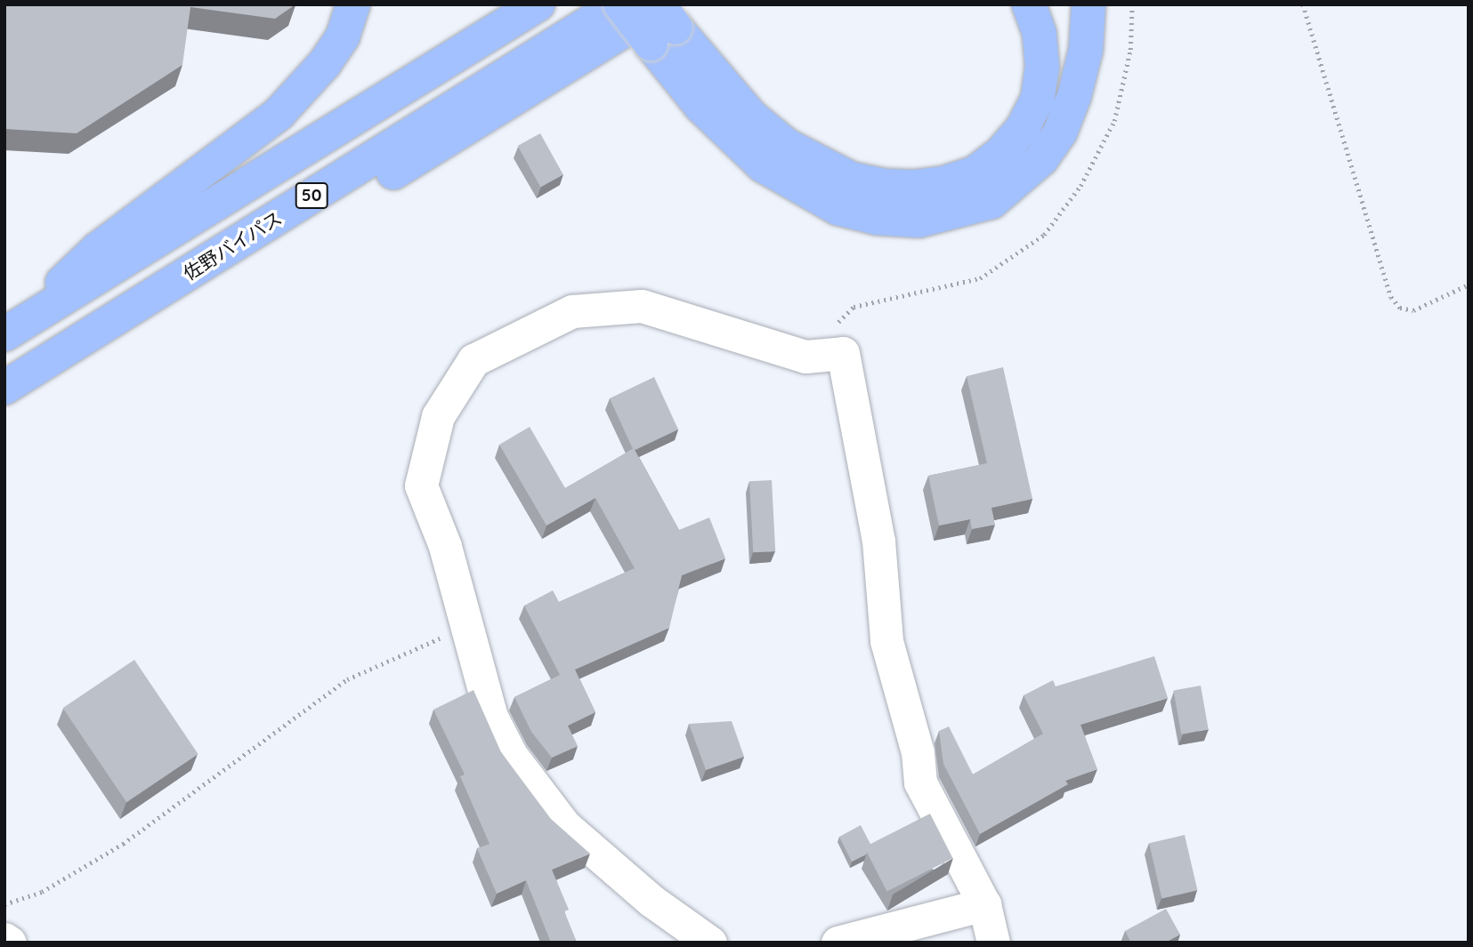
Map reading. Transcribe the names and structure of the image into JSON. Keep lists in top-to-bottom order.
{
  "streets": {
    "highway": ["50", "佐野バイパス"]
  }
}
